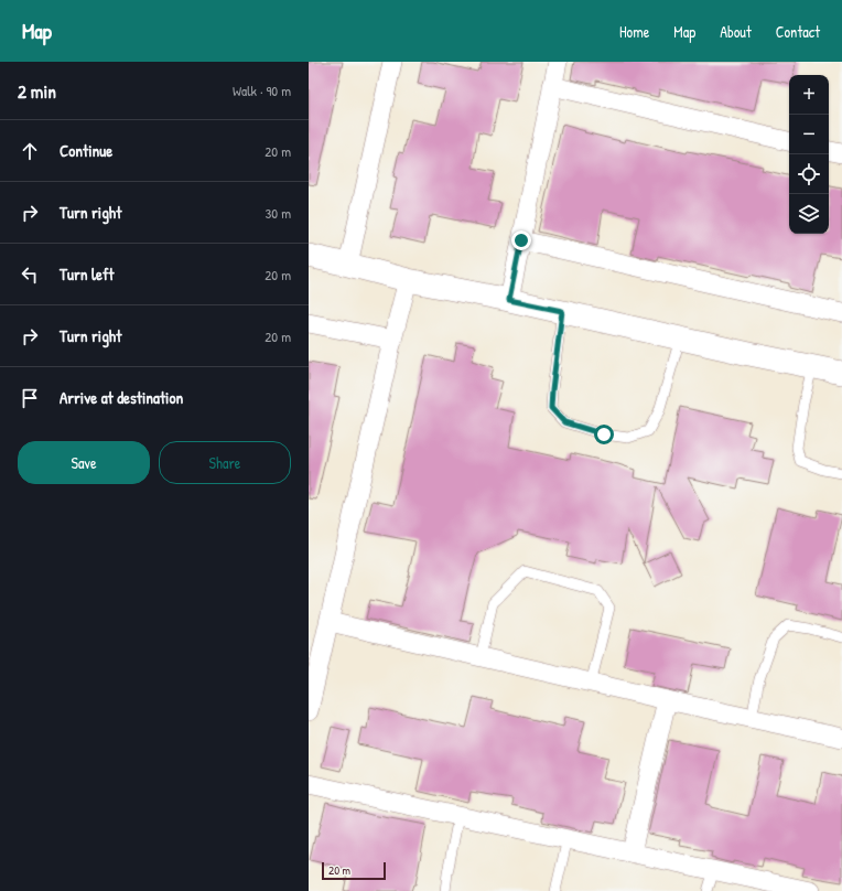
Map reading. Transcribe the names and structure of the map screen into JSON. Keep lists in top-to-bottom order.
{
  "scale_bar": "20 m",
  "page": {
    "header": "Map",
    "nav": [
      "Home",
      "Map",
      "About",
      "Contact"
    ],
    "heading": ["2 min", "Walk · 90 m"],
    "map_buttons": ["+", "−"],
    "list": [
      ["Continue", "20 m"],
      ["Turn right", "30 m"],
      ["Turn left", "20 m"],
      ["Turn right", "20 m"],
      "Arrive at destination"
    ],
    "buttons": ["Save", "Share"],
    "scale": "20 m"
  }
}
